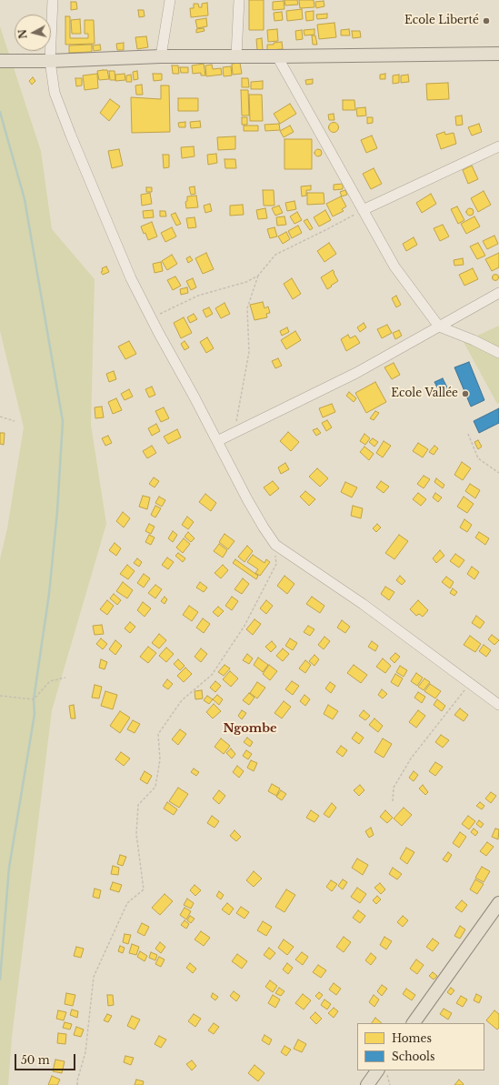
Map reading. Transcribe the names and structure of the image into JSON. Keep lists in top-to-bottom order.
{
  "districts": ["Ngombe"],
  "places": ["Ecole Liberté", "Ecole Vallée"],
  "legend": ["Homes", "Schools"],
  "scale_bar": "50 m",
  "north": "left"
}
